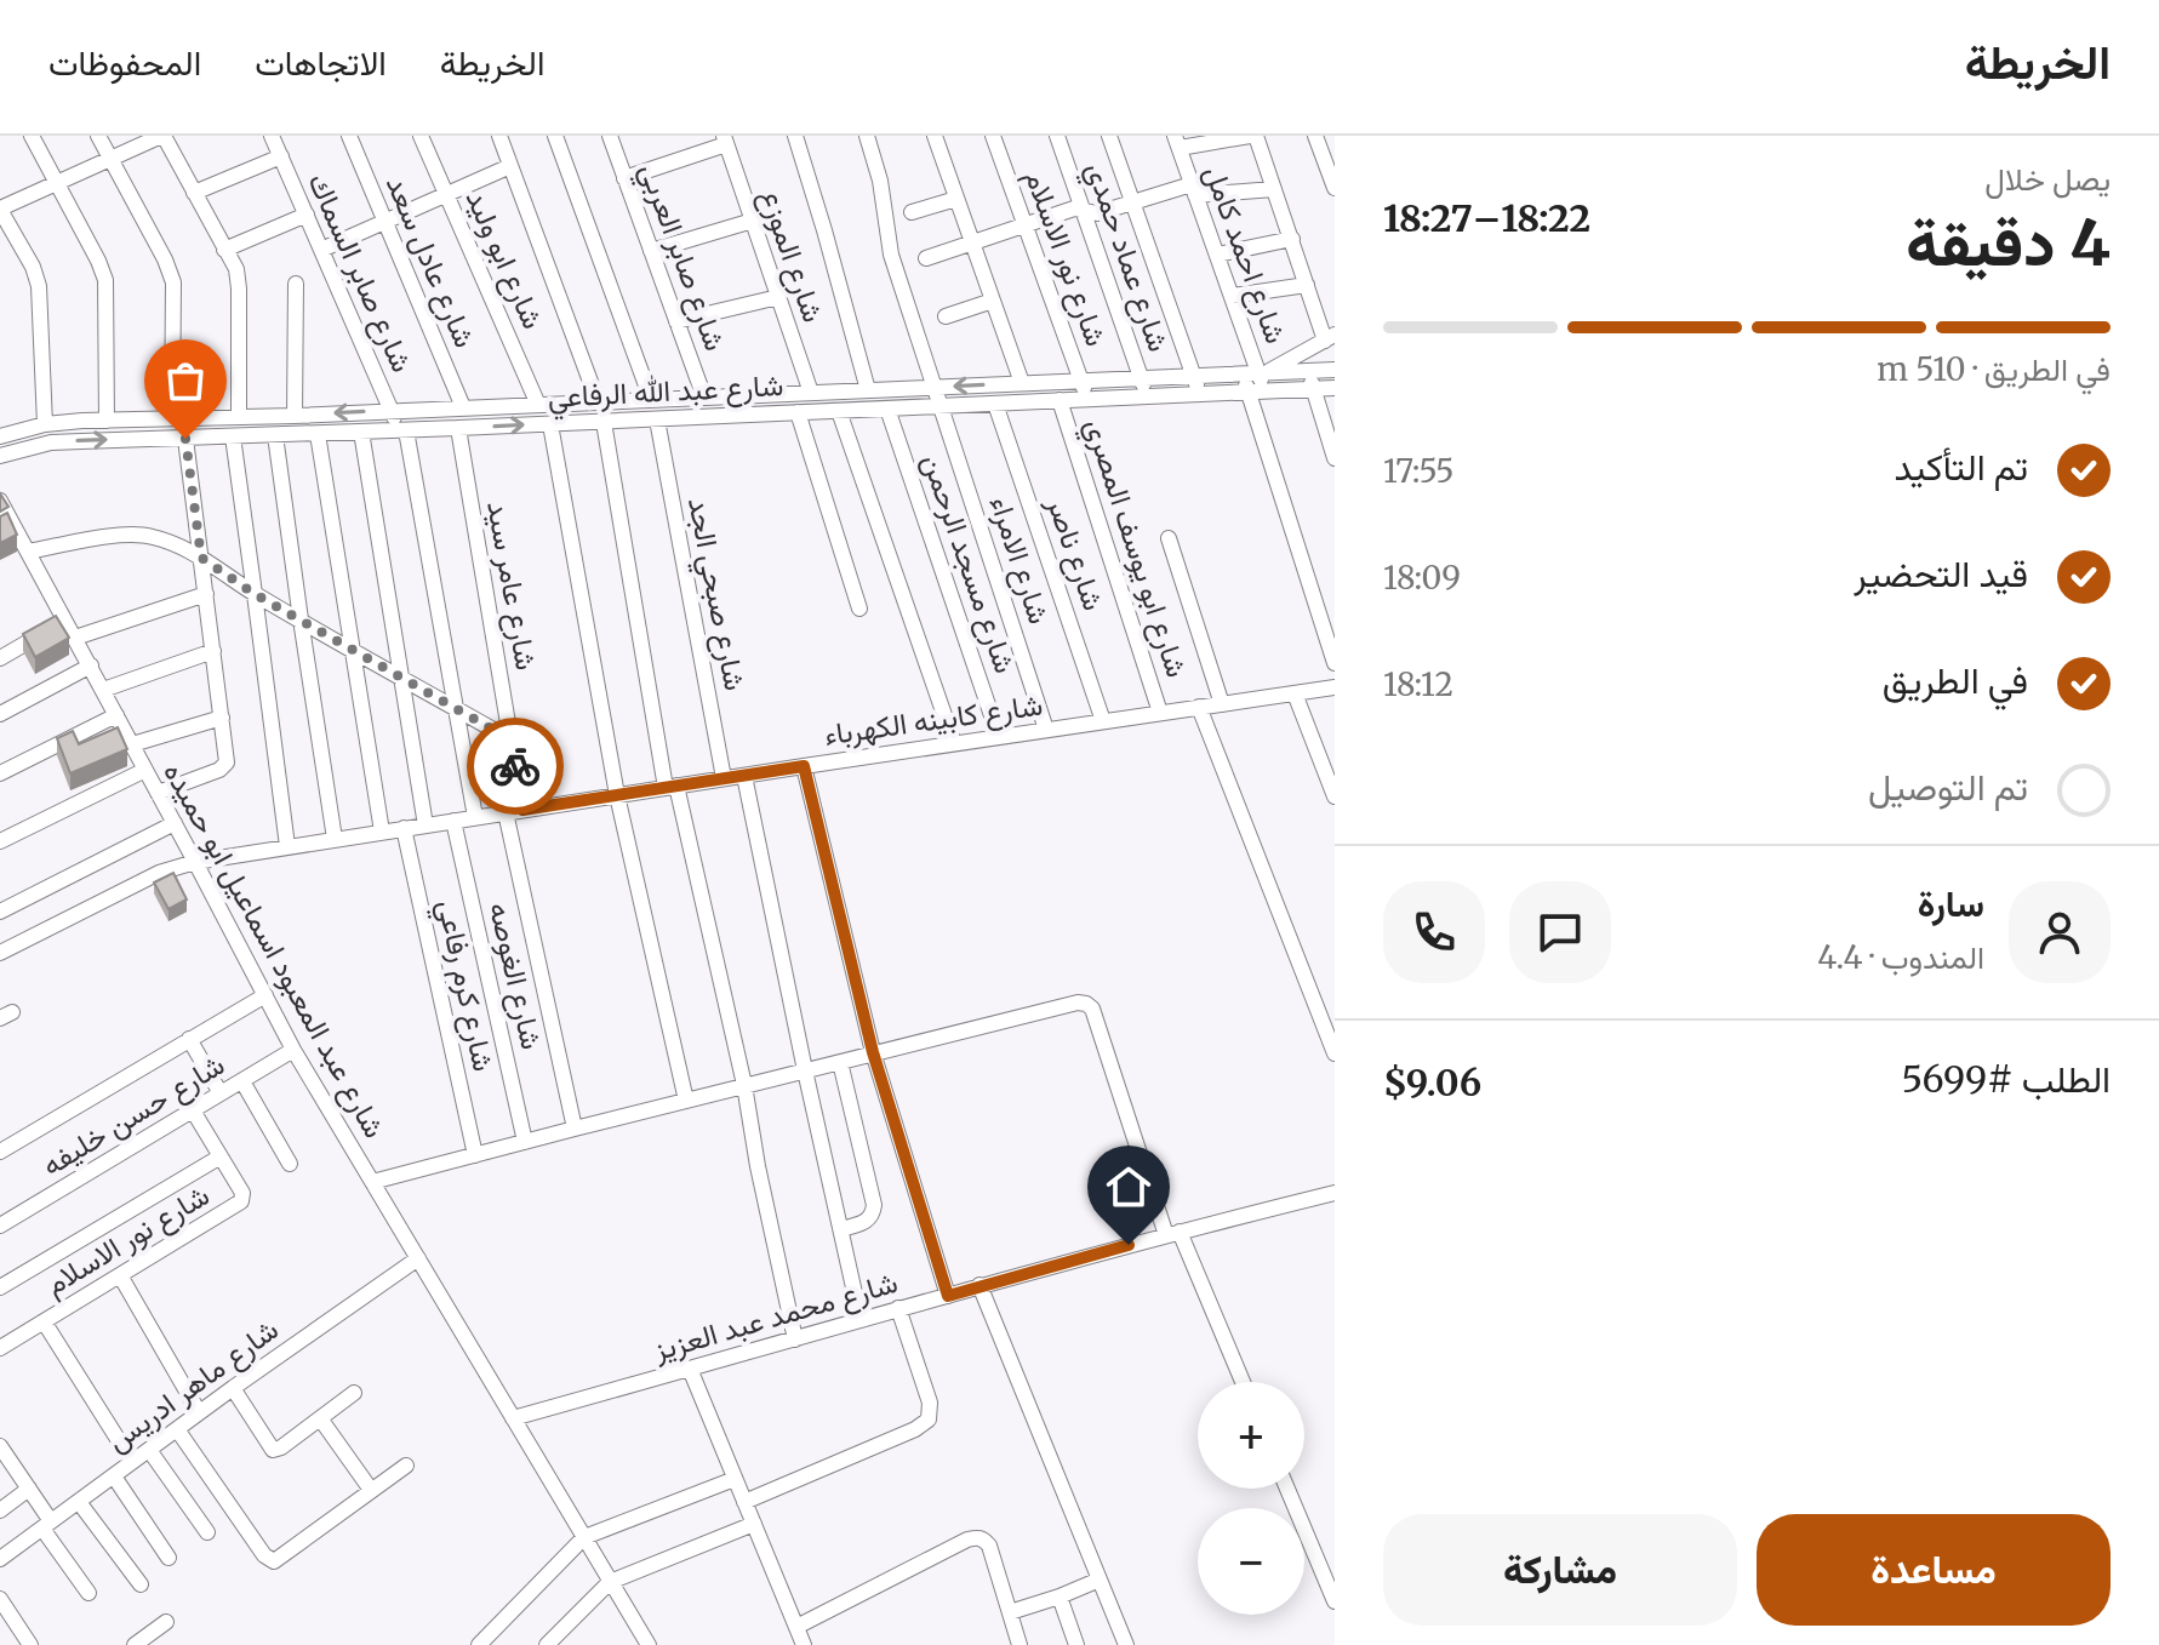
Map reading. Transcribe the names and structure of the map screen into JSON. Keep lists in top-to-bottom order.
{
  "streets": {
    "street": [
      "شارع احمد كامل",
      "شارع الموزع",
      "شارع صابر العربي",
      "شارع عماد حمدي",
      "شارع نور الاسلام",
      "شارع ابو وليد",
      "شارع عادل سعد",
      "شارع صابر السماك",
      "شارع عبد الله الرفاعي",
      "شارع ابو يوسف المصري",
      "شارع ناصر",
      "شارع الامراء",
      "شارع مسجد الرحمن",
      "شارع عامر سيد",
      "شارع صبحي الجد",
      "شارع كابينه الكهرباء",
      "شارع عبد المعبود اسماعيل ابو حميده",
      "شارع الغوصه",
      "شارع كرم رفاعي",
      "شارع حسن خليفه",
      "شارع محمد عبد العزيز",
      "شارع ماهر ادريس"
    ]
  },
  "crossings": [
    ["شارع احمد كامل", "شارع عبد الله الرفاعي"],
    ["شارع الموزع", "شارع عبد الله الرفاعي"],
    ["شارع صابر العربي", "شارع عبد الله الرفاعي"],
    ["شارع عماد حمدي", "شارع عبد الله الرفاعي"],
    ["شارع نور الاسلام", "شارع عبد الله الرفاعي"],
    ["شارع نور الاسلام", "شارع حسن خليفه"],
    ["شارع ابو وليد", "شارع عبد الله الرفاعي"],
    ["شارع عادل سعد", "شارع عبد الله الرفاعي"],
    ["شارع صابر السماك", "شارع عبد الله الرفاعي"],
    ["شارع صابر السماك", "شارع كابينه الكهرباء"],
    ["شارع عبد الله الرفاعي", "شارع ابو يوسف المصري"],
    ["شارع عبد الله الرفاعي", "شارع ناصر"],
    ["شارع عبد الله الرفاعي", "شارع الامراء"],
    ["شارع عبد الله الرفاعي", "شارع مسجد الرحمن"],
    ["شارع عبد الله الرفاعي", "شارع عامر سيد"],
    ["شارع عبد الله الرفاعي", "شارع صبحي الجد"],
    ["شارع ابو يوسف المصري", "شارع كابينه الكهرباء"],
    ["شارع ناصر", "شارع كابينه الكهرباء"],
    ["شارع الامراء", "شارع كابينه الكهرباء"],
    ["شارع مسجد الرحمن", "شارع كابينه الكهرباء"],
    ["شارع عامر سيد", "شارع كابينه الكهرباء"],
    ["شارع صبحي الجد", "شارع كابينه الكهرباء"],
    ["شارع كابينه الكهرباء", "شارع عبد المعبود اسماعيل ابو حميده"],
    ["شارع كابينه الكهرباء", "شارع الغوصه"],
    ["شارع كابينه الكهرباء", "شارع كرم رفاعي"],
    ["شارع عبد المعبود اسماعيل ابو حميده", "شارع حسن خليفه"],
    ["شارع عبد المعبود اسماعيل ابو حميده", "شارع محمد عبد العزيز"],
    ["شارع عبد المعبود اسماعيل ابو حميده", "شارع ماهر ادريس"]
  ],
  "page": {
    "header": "الخريطة",
    "nav": ["الخريطة", "الاتجاهات", "المحفوظات"],
    "heading": ["4 دقيقة", "يصل خلال", "18:22–18:27"],
    "panel": [
      "سارة",
      "المندوب · 4.4",
      "الطلب #5699",
      "$9.06"
    ],
    "bar": "في الطريق · 510 m",
    "list": [
      ["تم التأكيد", "17:55"],
      ["قيد التحضير", "18:09"],
      ["في الطريق", "18:12"],
      "تم التوصيل"
    ],
    "map_buttons": ["+", "−"],
    "buttons": ["مساعدة", "مشاركة"]
  }
}
